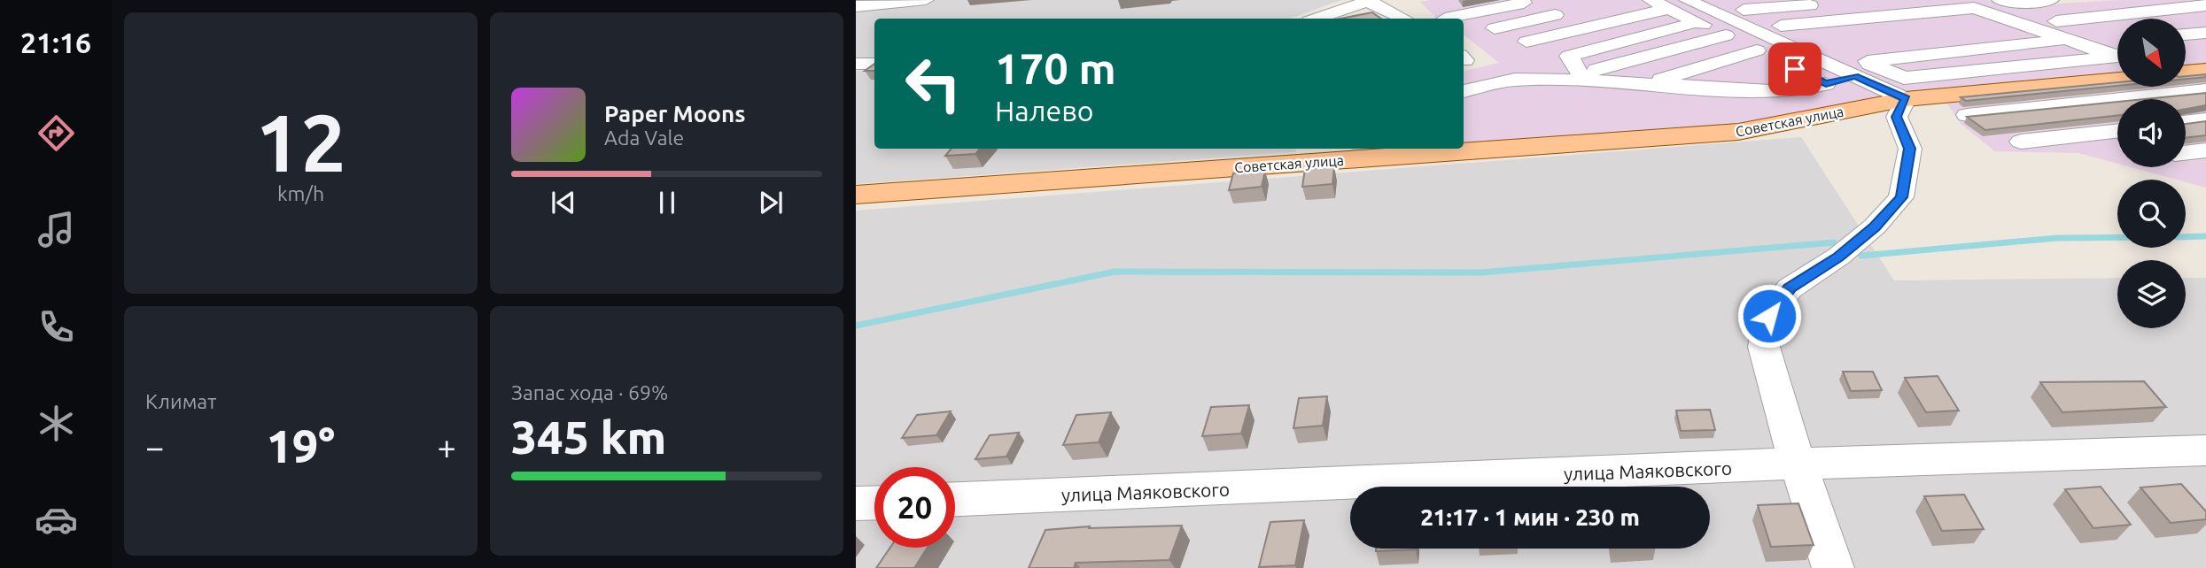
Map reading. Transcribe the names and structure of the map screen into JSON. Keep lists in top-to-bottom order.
{
  "streets": {
    "main road": ["Советская улица"],
    "street": ["улица Маяковского"]
  },
  "north": "bottom right",
  "page": {
    "tabs": "21:16",
    "tile": [
      ["12", "km/h"],
      "Климат",
      ["Запас хода · 69%", "345 km"]
    ],
    "turn": ["170 m", "Налево"],
    "song": ["Paper Moons", "Ada Vale"],
    "heat": ["−", "19°", "+"],
    "limit": "20",
    "trip": "21:17 · 1 мин · 230 m"
  }
}
